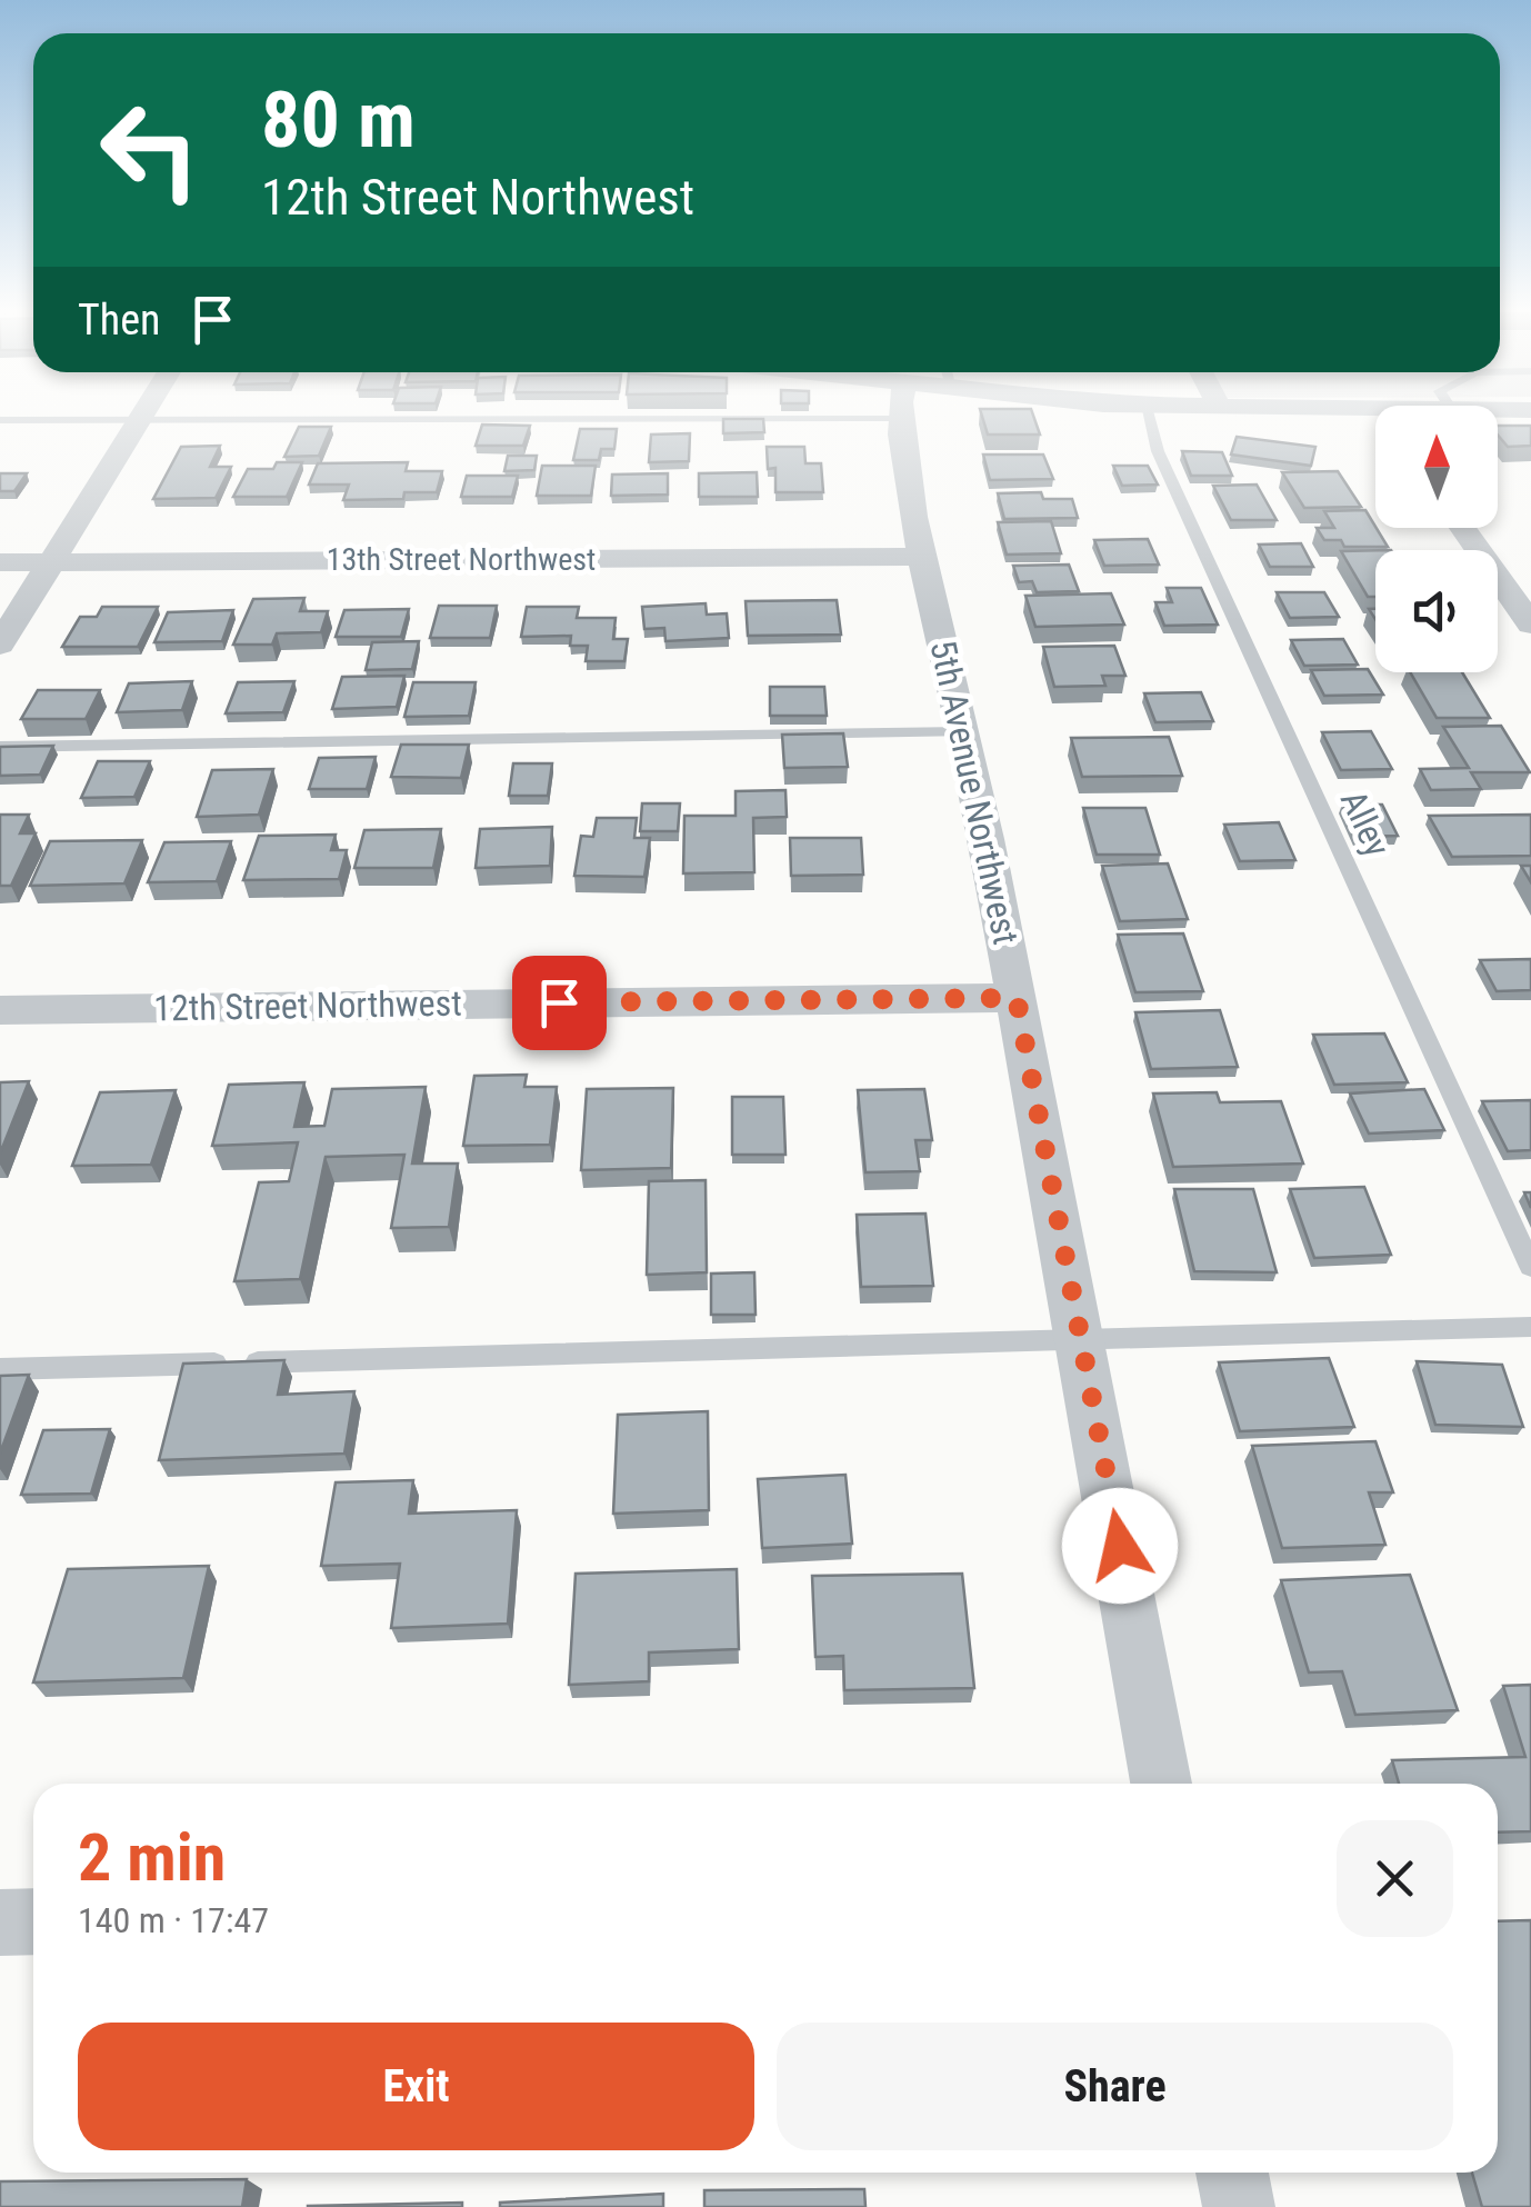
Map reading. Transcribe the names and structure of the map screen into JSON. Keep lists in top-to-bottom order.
{
  "streets": {
    "street": ["13th Street Northwest", "5th Avenue Northwest", "12th Street Northwest"],
    "lane": ["Alley"]
  },
  "crossings": [
    ["13th Street Northwest", "5th Avenue Northwest"],
    ["5th Avenue Northwest", "12th Street Northwest"]
  ],
  "north": "top",
  "page": {
    "turn": ["80 m", "12th Street Northwest"],
    "then": "Then",
    "heading": ["2 min", "140 m · 17:47"],
    "buttons": ["Exit", "Share"]
  }
}
